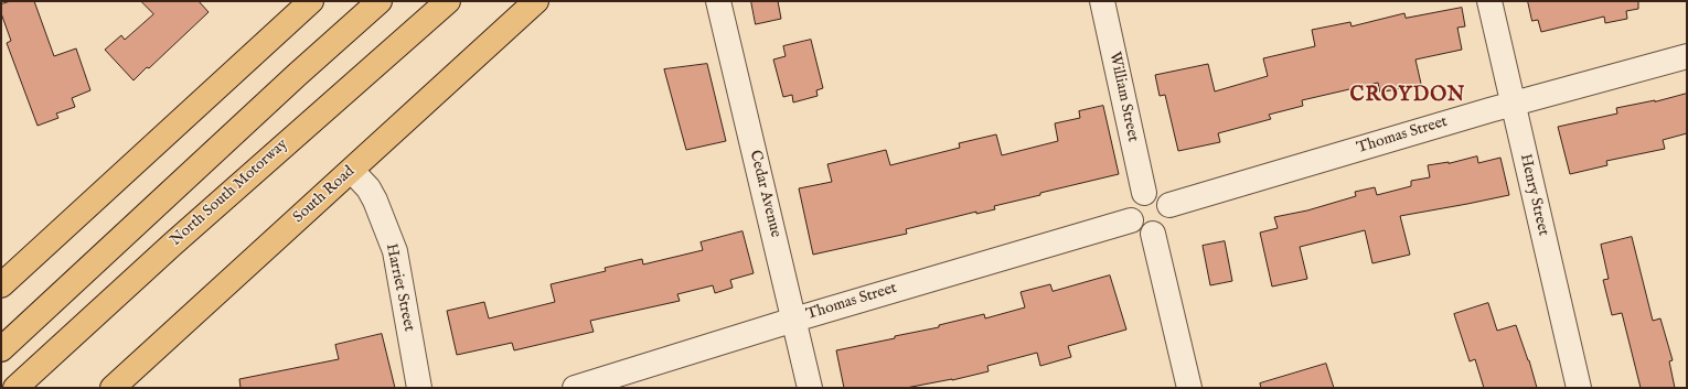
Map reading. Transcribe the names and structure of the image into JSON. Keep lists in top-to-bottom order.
{
  "streets": {
    "main road": ["North South Motorway", "South Road"],
    "street": [
      "William Street",
      "Thomas Street",
      "Cedar Avenue",
      "Henry Street",
      "Harriet Street"
    ]
  },
  "crossings": [
    ["William Street", "Thomas Street"],
    ["Thomas Street", "Cedar Avenue"],
    ["Thomas Street", "Henry Street"],
    ["South Road", "Harriet Street"]
  ],
  "districts": ["CROYDON"]
}
